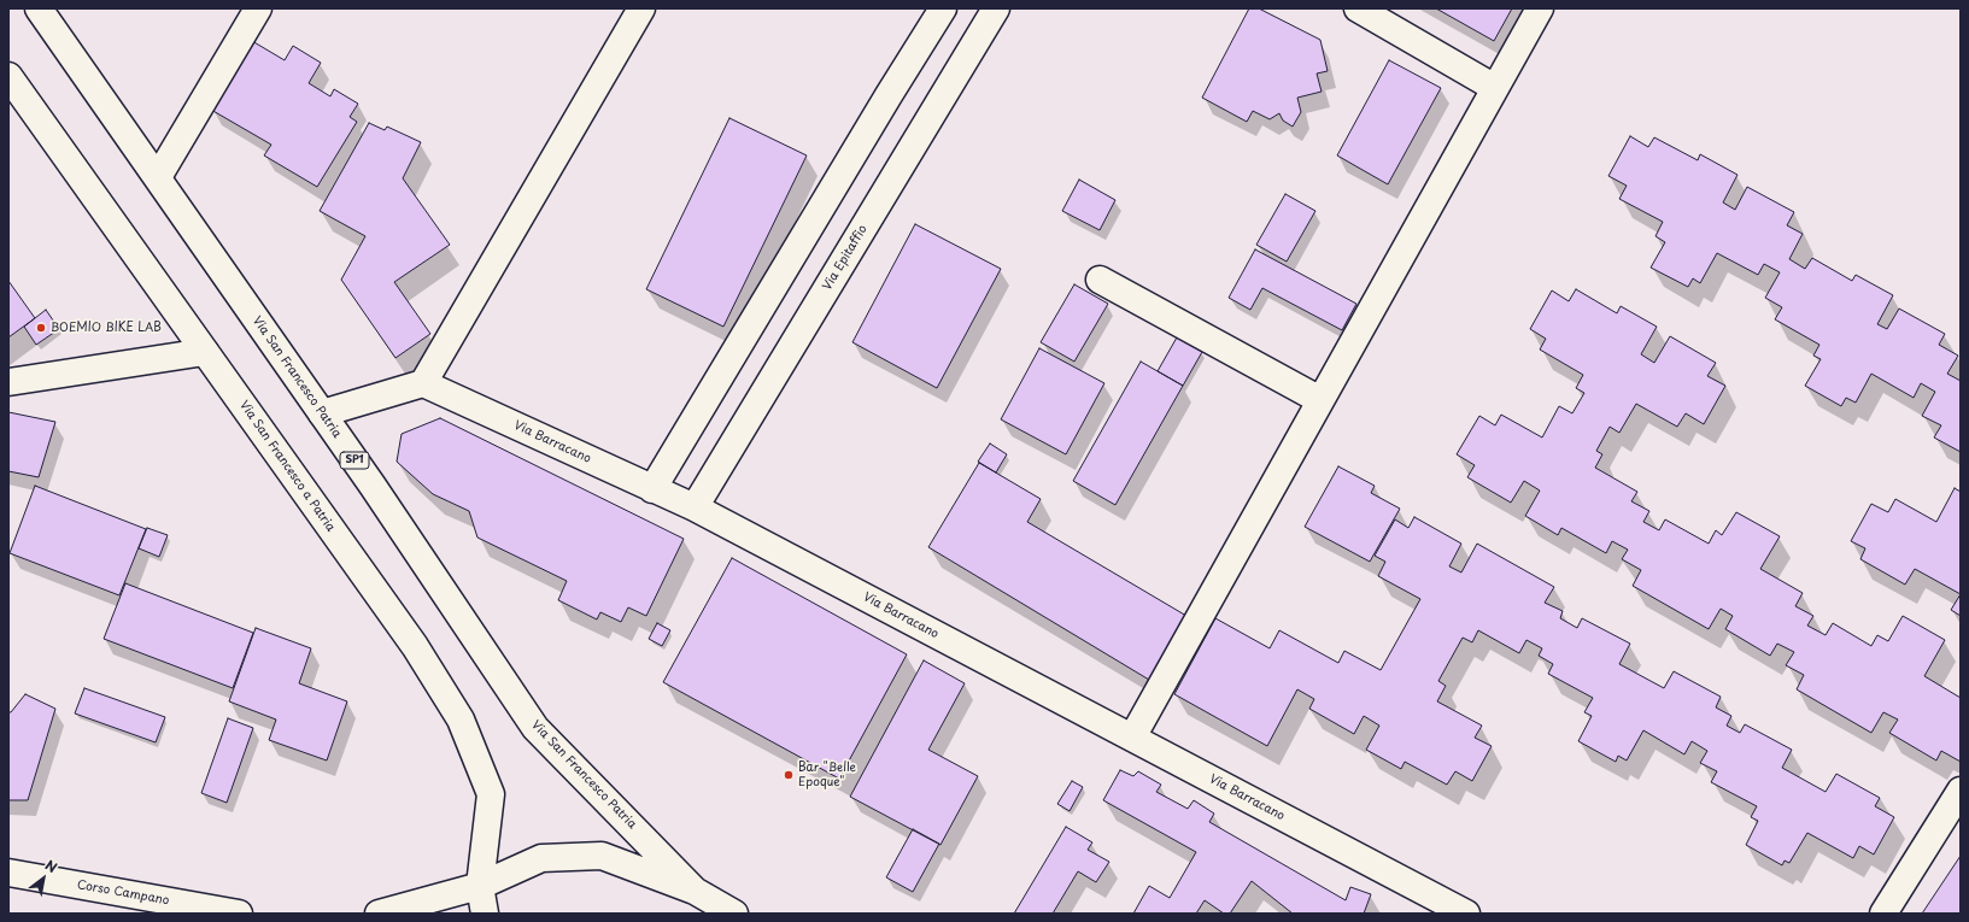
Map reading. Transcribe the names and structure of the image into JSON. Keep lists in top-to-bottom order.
{
  "streets": {
    "street": [
      "Via Epitaffio",
      "Via San Francesco Patria",
      "Via Barracano",
      "SP1",
      "Via San Francesco a Patria",
      "Corso Campano"
    ]
  },
  "crossings": [
    ["Via Epitaffio", "Via Barracano"]
  ],
  "places": ["BOEMIO BIKE LAB", "Bar \"Belle Epoque\""],
  "north": "top right"
}
